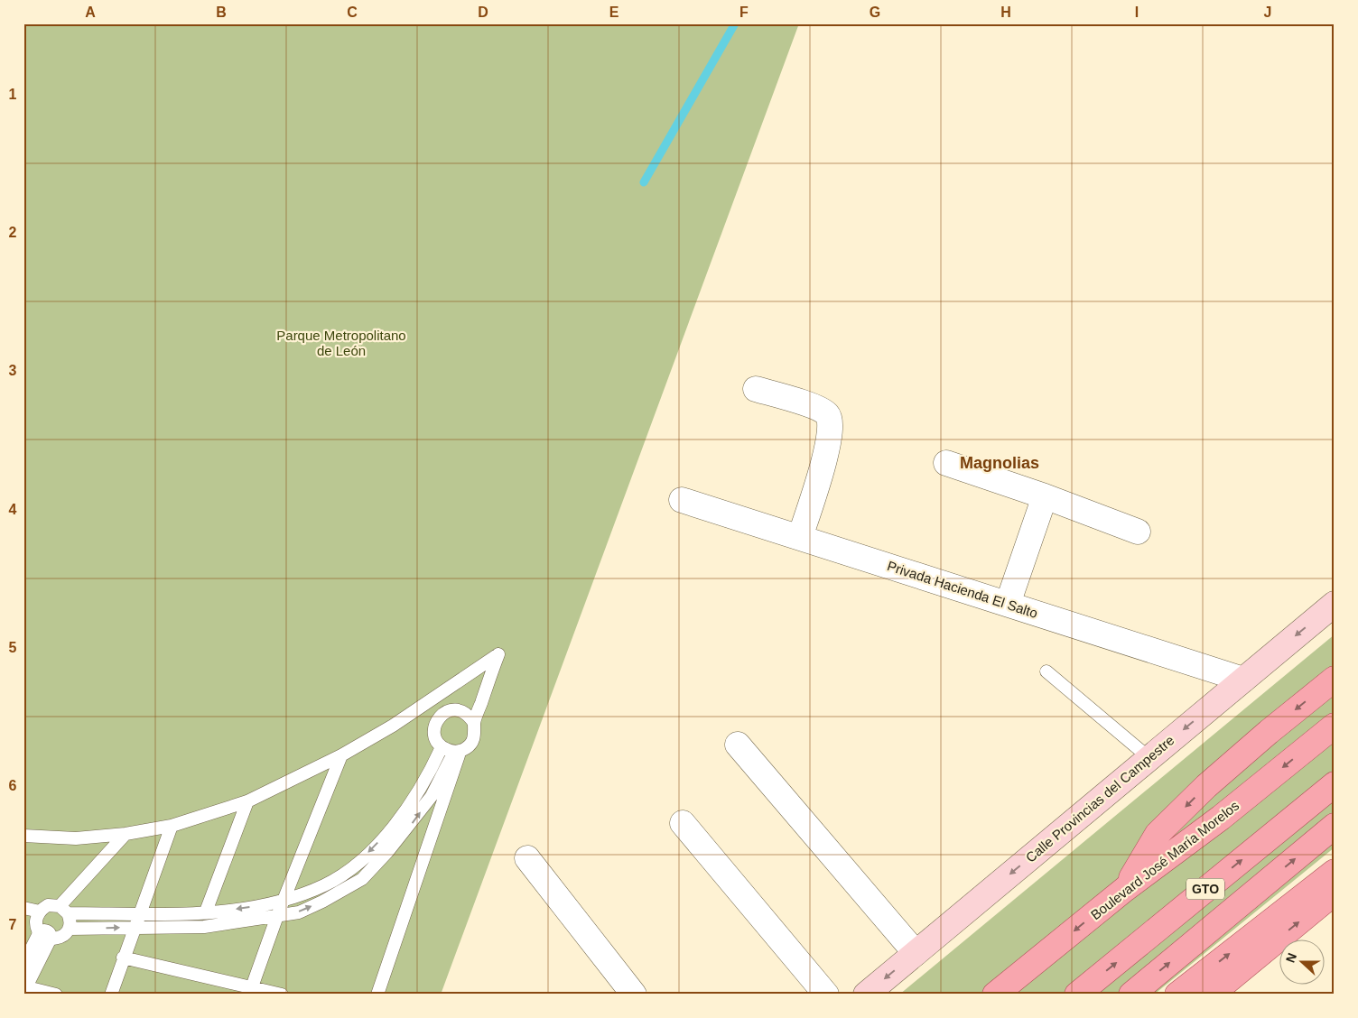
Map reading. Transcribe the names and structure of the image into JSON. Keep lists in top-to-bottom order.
{
  "streets": {
    "main road": ["Boulevard José María Morelos", "GTO"],
    "street": ["Privada Hacienda El Salto", "Calle Provincias del Campestre"]
  },
  "crossings": [
    ["Privada Hacienda El Salto", "Calle Provincias del Campestre"]
  ],
  "one_way": ["Calle Provincias del Campestre"],
  "districts": ["Magnolias"],
  "parks": ["Parque Metropolitano de León"],
  "north": "left",
  "grid": {
    "columns": [
      "A",
      "B",
      "C",
      "D",
      "E",
      "F",
      "G",
      "H",
      "I",
      "J"
    ],
    "rows": [
      "1",
      "2",
      "3",
      "4",
      "5",
      "6",
      "7"
    ]
  }
}
